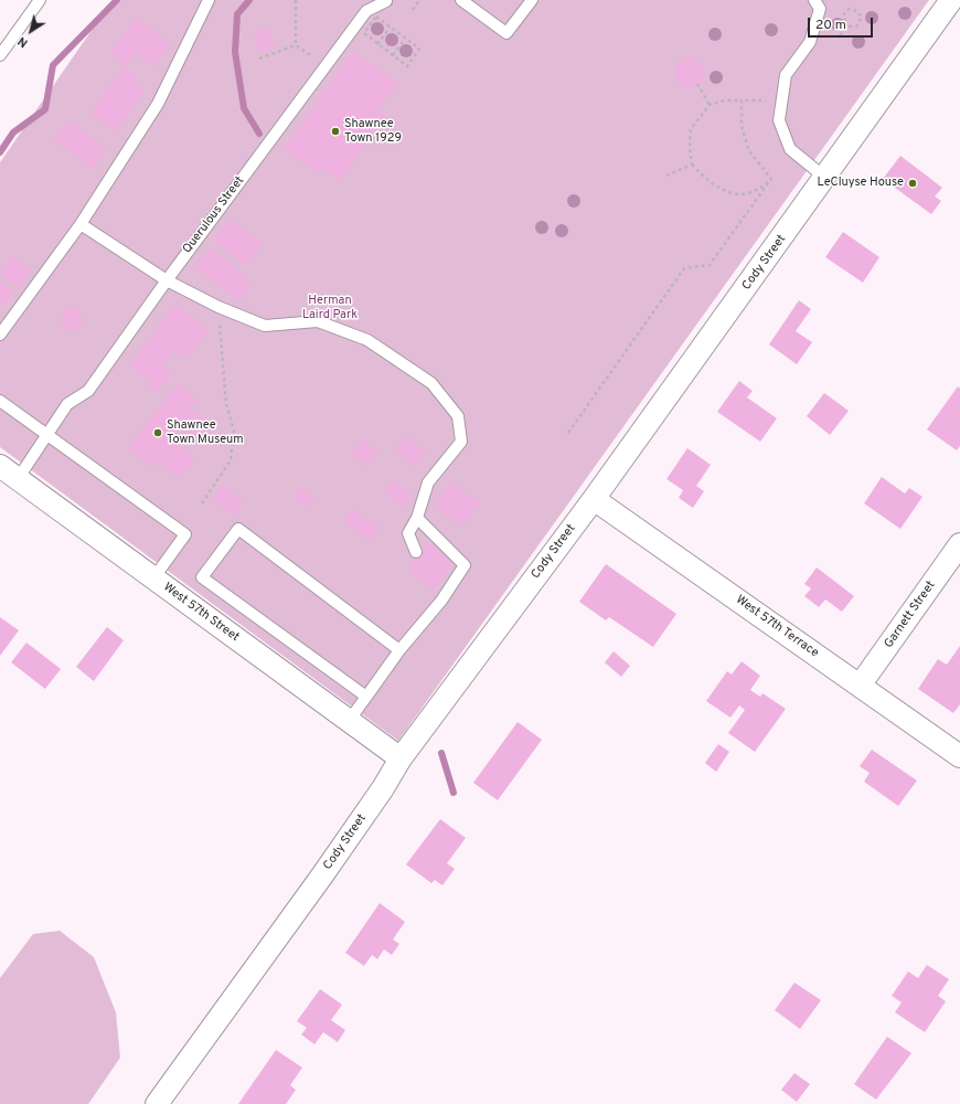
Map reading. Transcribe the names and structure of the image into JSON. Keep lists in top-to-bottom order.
{
  "streets": {
    "street": [
      "Cody Street",
      "West 57th Street",
      "Garnett Street",
      "West 57th Terrace"
    ],
    "lane": ["Querulous Street"]
  },
  "crossings": [
    ["Querulous Street", "West 57th Street"],
    ["Cody Street", "West 57th Street"],
    ["Cody Street", "West 57th Terrace"],
    ["Garnett Street", "West 57th Terrace"]
  ],
  "parks": ["Herman Laird Park"],
  "places": ["Shawnee Town 1929", "LeCluyse House", "Shawnee Town Museum"],
  "scale_bar": "20 m",
  "north": "bottom left"
}
